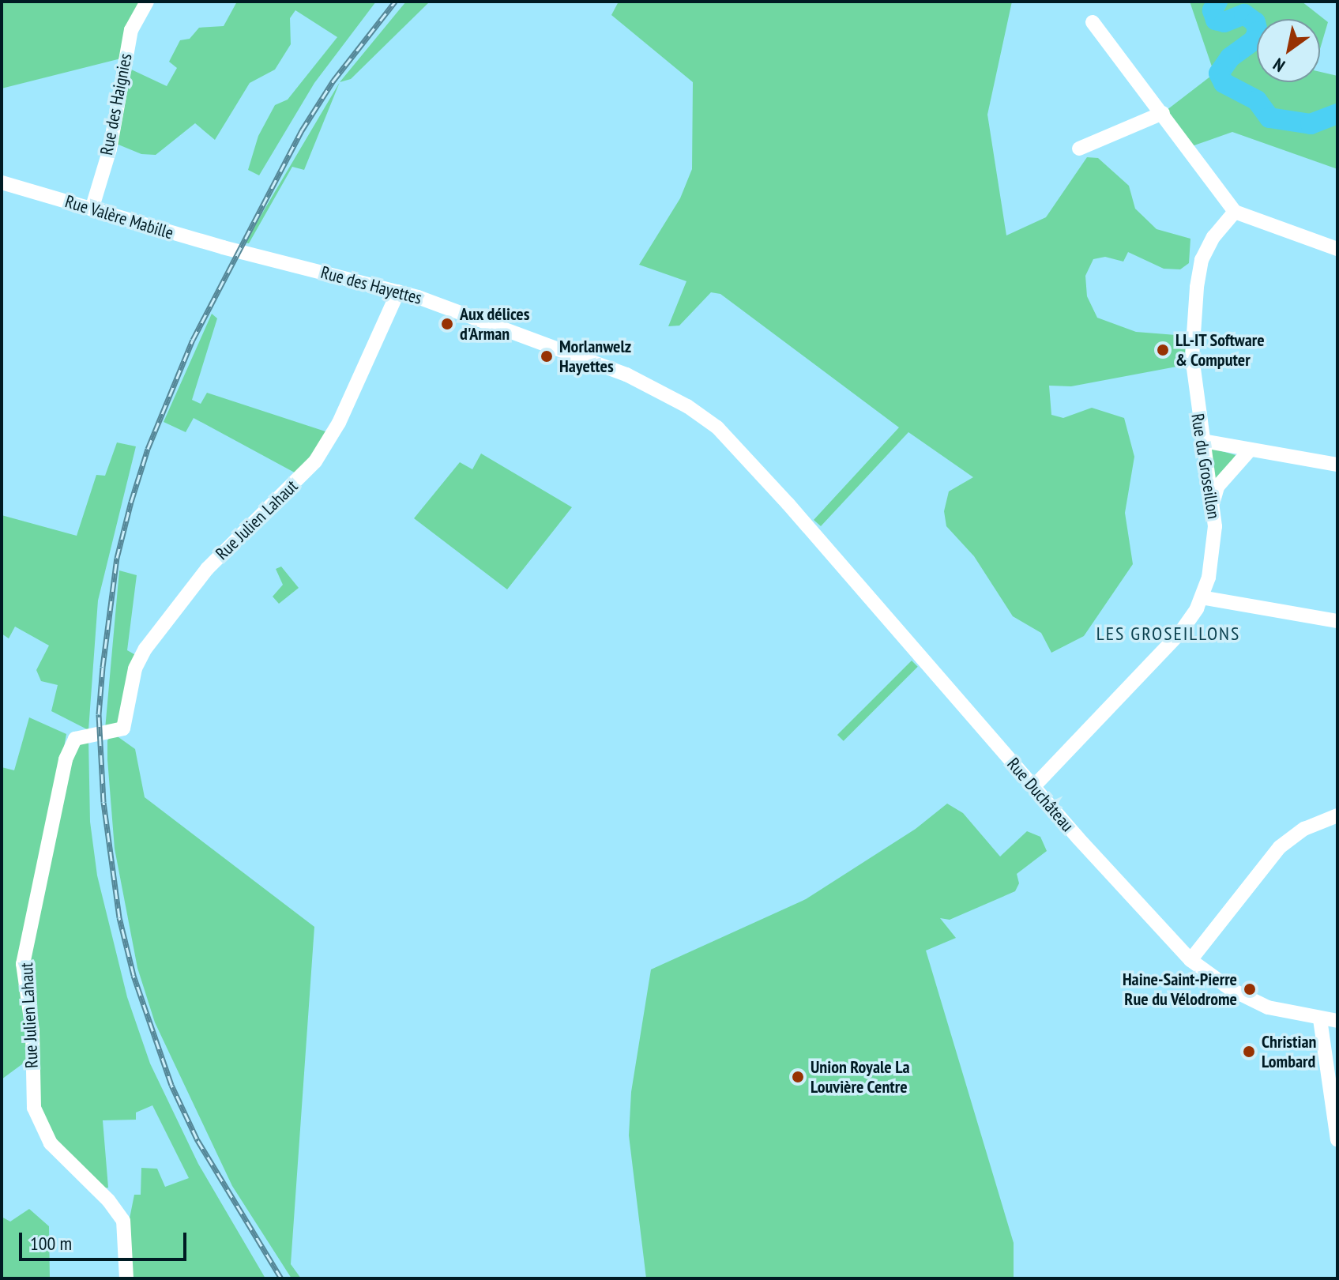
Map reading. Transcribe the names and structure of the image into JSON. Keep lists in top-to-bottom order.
{
  "streets": {
    "street": [
      "Rue des Haignies",
      "Rue Valère Mabille",
      "Rue des Hayettes",
      "Rue du Groseillon",
      "Rue Julien Lahaut",
      "Rue Duchâteau"
    ]
  },
  "crossings": [
    ["Rue des Haignies", "Rue Valère Mabille"],
    ["Rue Valère Mabille", "Rue des Hayettes"],
    ["Rue des Hayettes", "Rue Julien Lahaut"],
    ["Rue des Hayettes", "Rue Duchâteau"],
    ["Rue du Groseillon", "Rue Duchâteau"]
  ],
  "districts": ["LES GROSEILLONS"],
  "places": [
    "Aux délices d'Arman",
    "LL-IT Software & Computer",
    "Morlanwelz Hayettes",
    "Haine-Saint-Pierre Rue du Vélodrome",
    "Christian Lombard",
    "Union Royale La Louvière Centre"
  ],
  "scale_bar": "100 m",
  "north": "bottom left"
}
